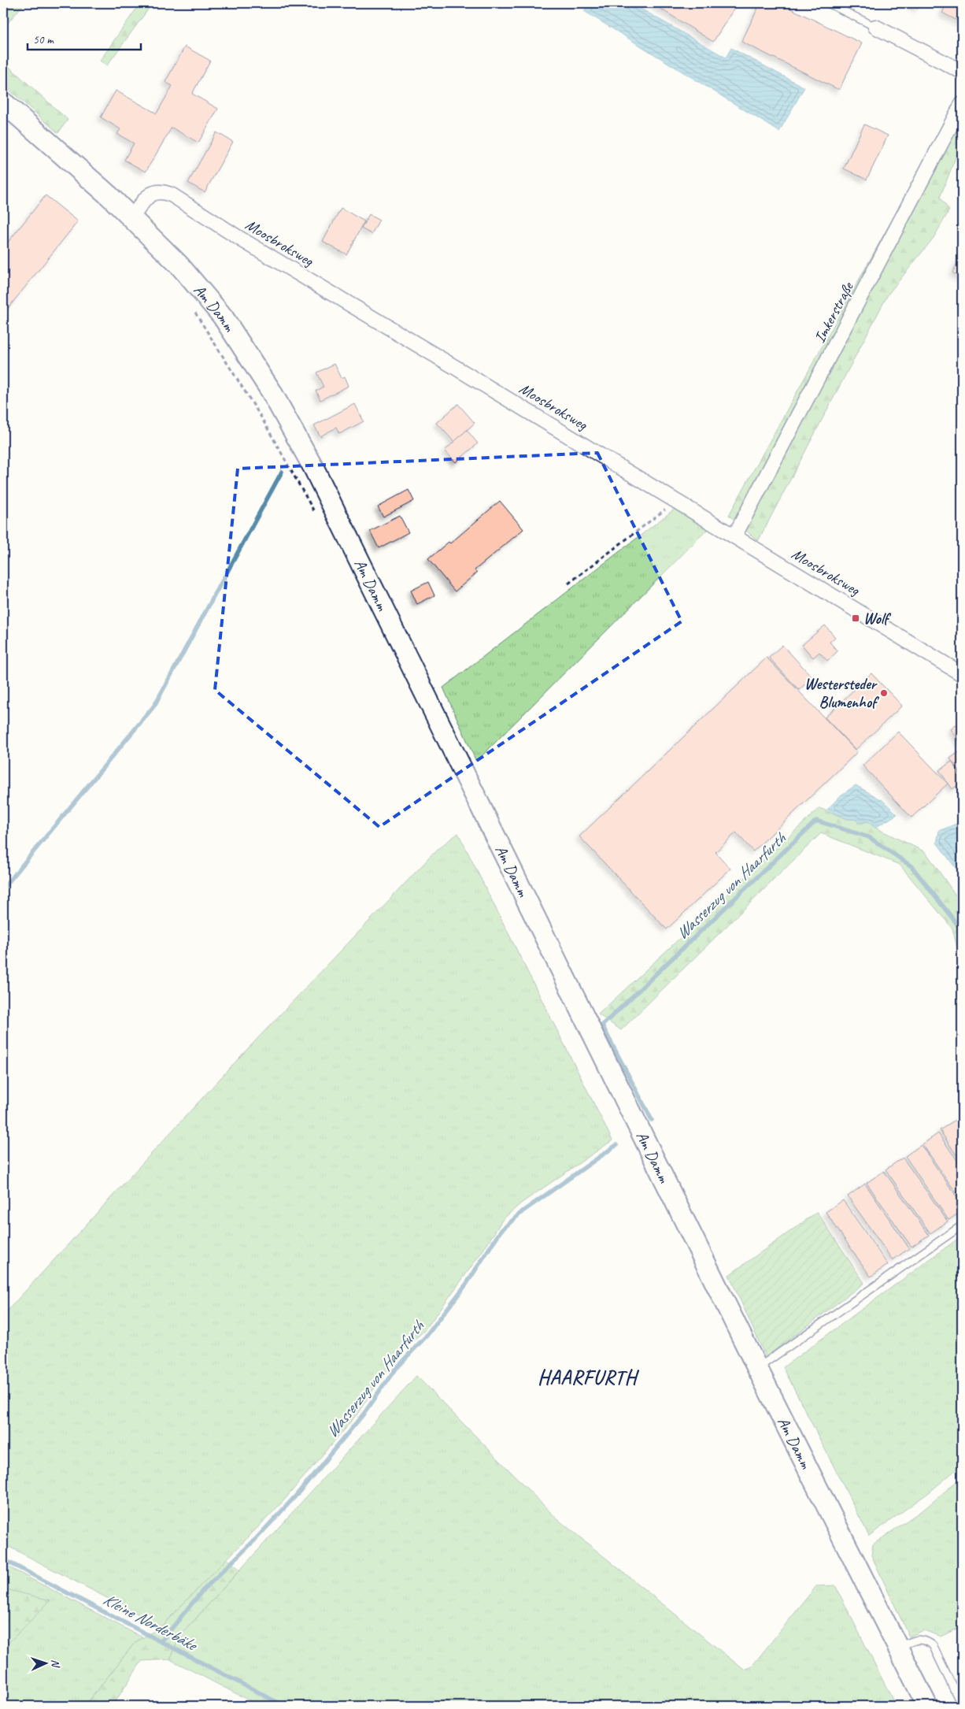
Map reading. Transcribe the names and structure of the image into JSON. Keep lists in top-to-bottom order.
{
  "streets": {
    "main road": ["Am Damm"],
    "street": ["Moosbroksweg", "Imkerstraße"]
  },
  "crossings": [
    ["Moosbroksweg", "Am Damm"],
    ["Moosbroksweg", "Imkerstraße"]
  ],
  "districts": ["HAARFURTH"],
  "water": ["Wasserzug von Haarfurth", "Kleine Norderbäke"],
  "places": {
    "transit": ["Wolf"],
    "other": ["Westersteder Blumenhof"]
  },
  "scale_bar": "50 m",
  "north": "right"
}
